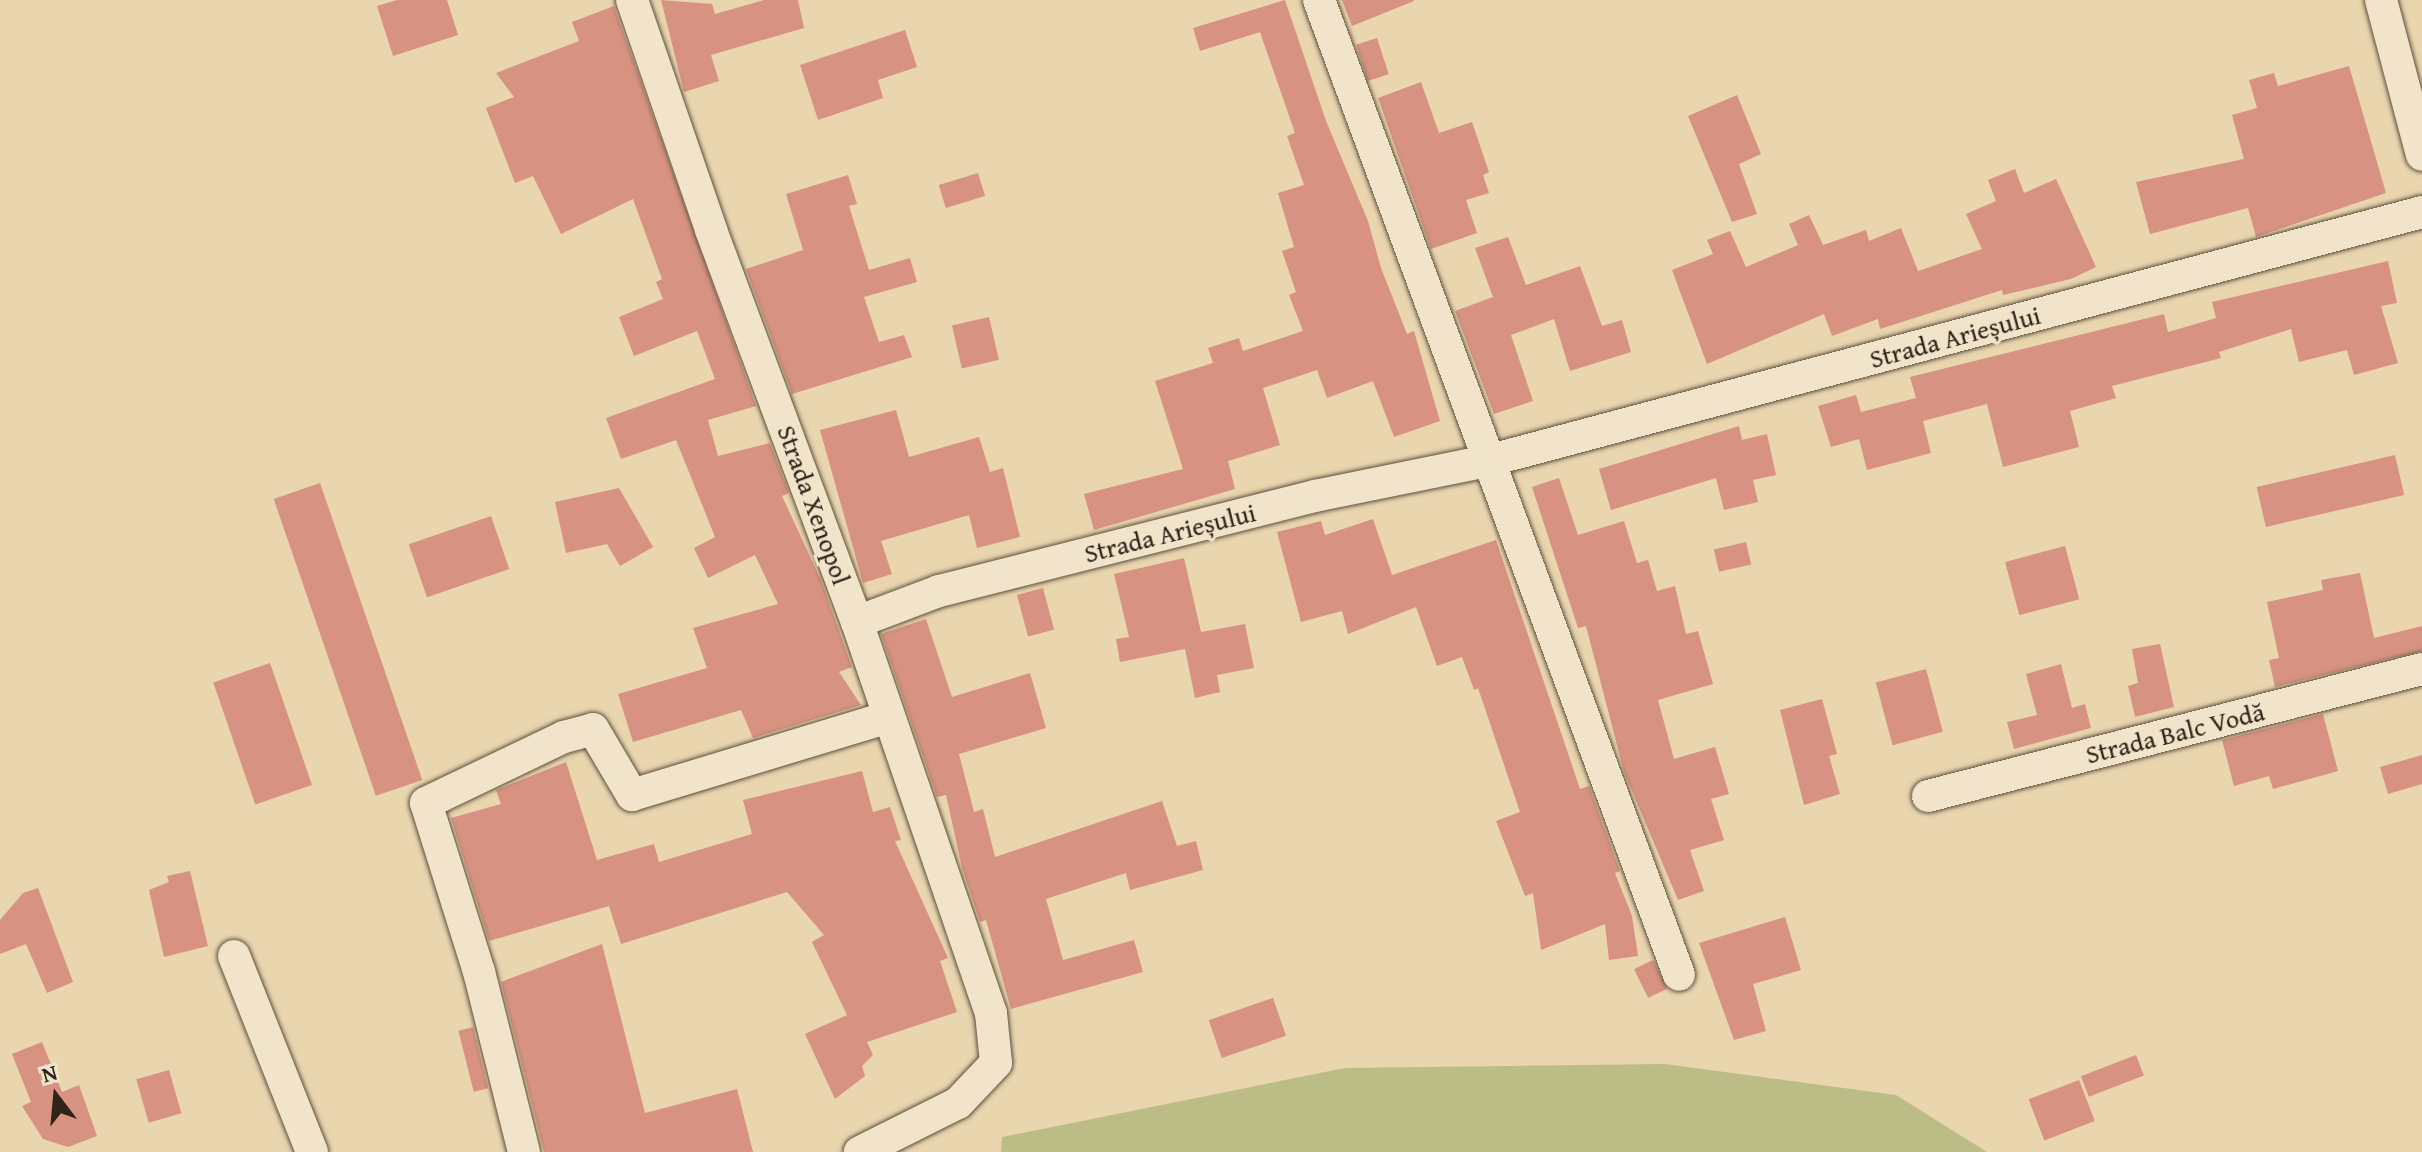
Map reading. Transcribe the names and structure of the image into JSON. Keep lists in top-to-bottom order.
{
  "streets": {
    "street": ["Strada Arieșului", "Strada Xenopol", "Strada Balc Vodă"]
  },
  "crossings": [
    ["Strada Arieșului", "Strada Xenopol"]
  ],
  "north": "top"
}
